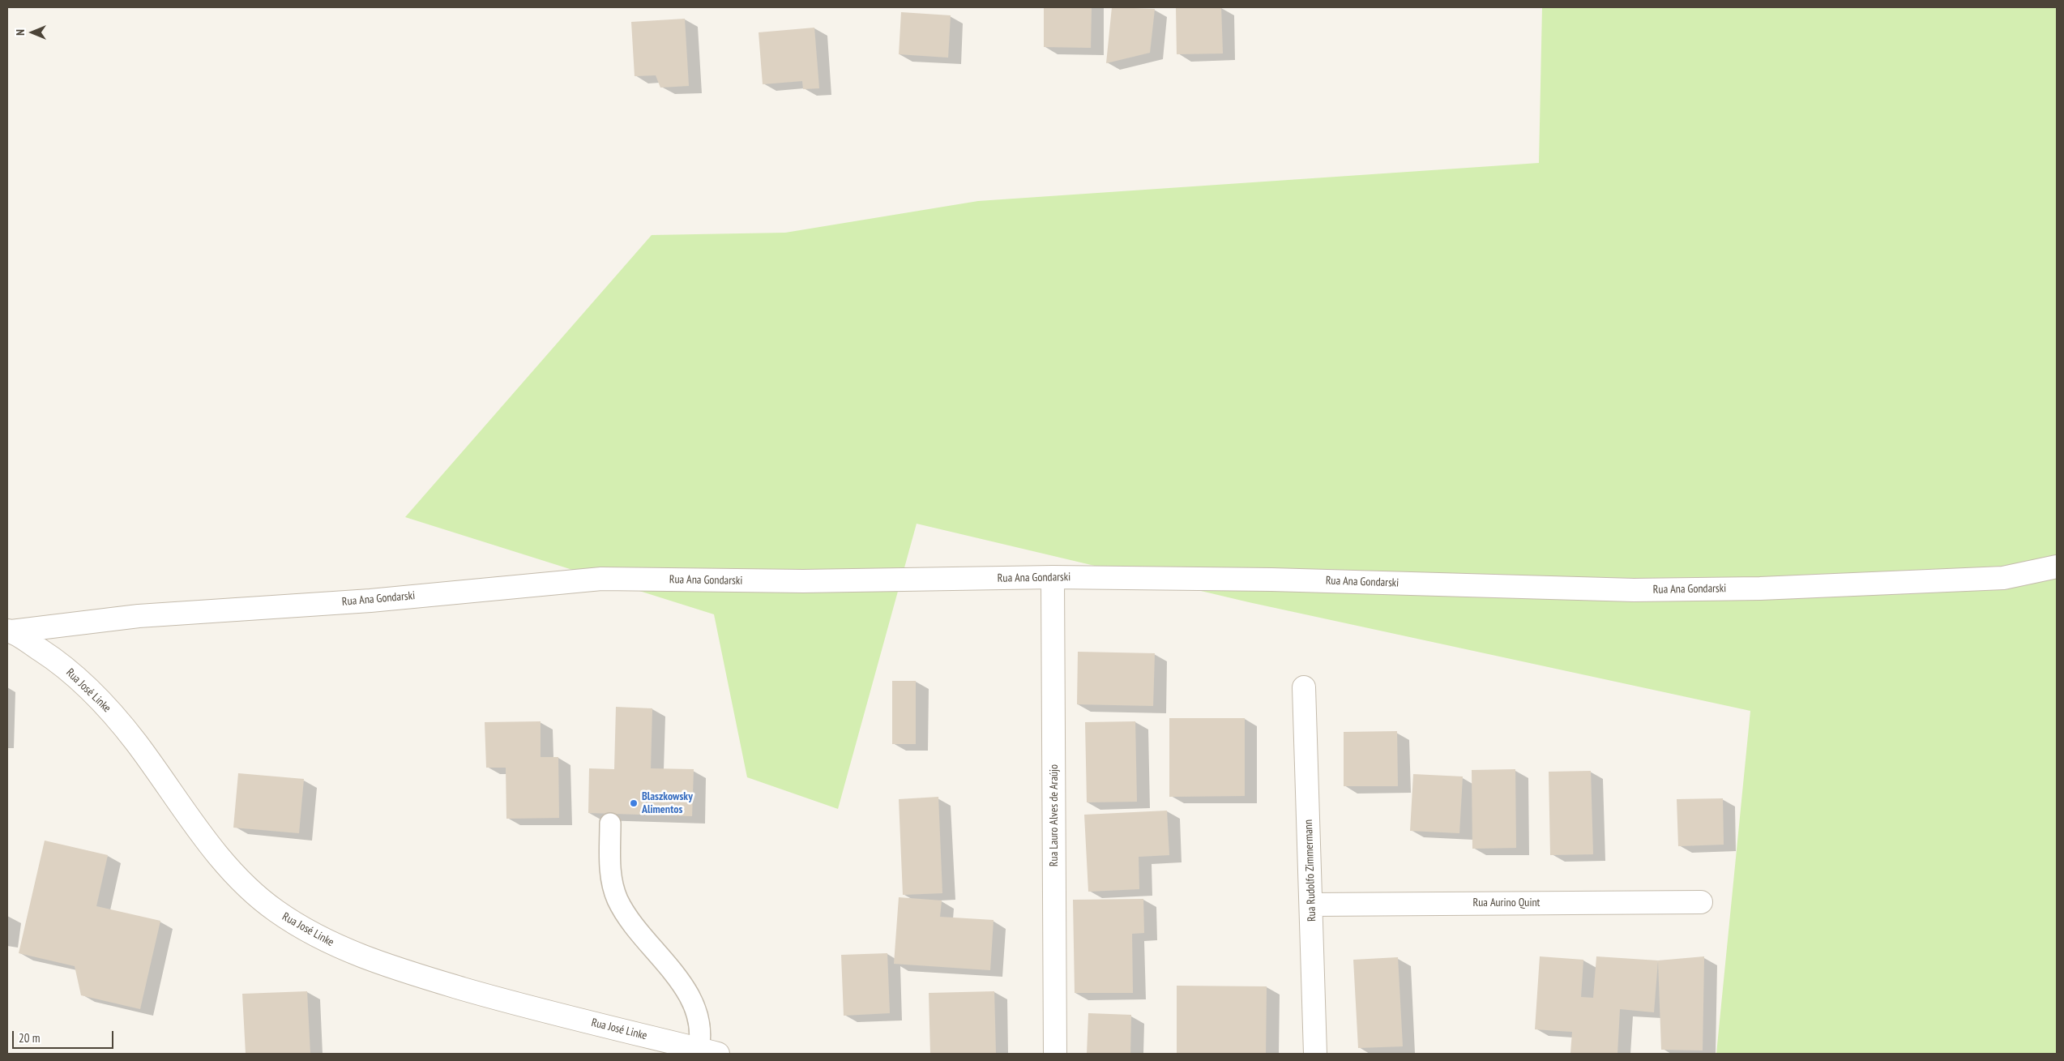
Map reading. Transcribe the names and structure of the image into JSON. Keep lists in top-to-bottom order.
{
  "streets": {
    "street": [
      "Rua Ana Gondarski",
      "Rua José Linke",
      "Rua Lauro Alves de Araújo",
      "Rua Rudolfo Zimmermann",
      "Rua Aurino Quint"
    ]
  },
  "crossings": [
    ["Rua Ana Gondarski", "Rua José Linke"],
    ["Rua Ana Gondarski", "Rua Lauro Alves de Araújo"],
    ["Rua Rudolfo Zimmermann", "Rua Aurino Quint"]
  ],
  "places": ["Blaszkowsky Alimentos"],
  "scale_bar": "20 m",
  "north": "left"
}
